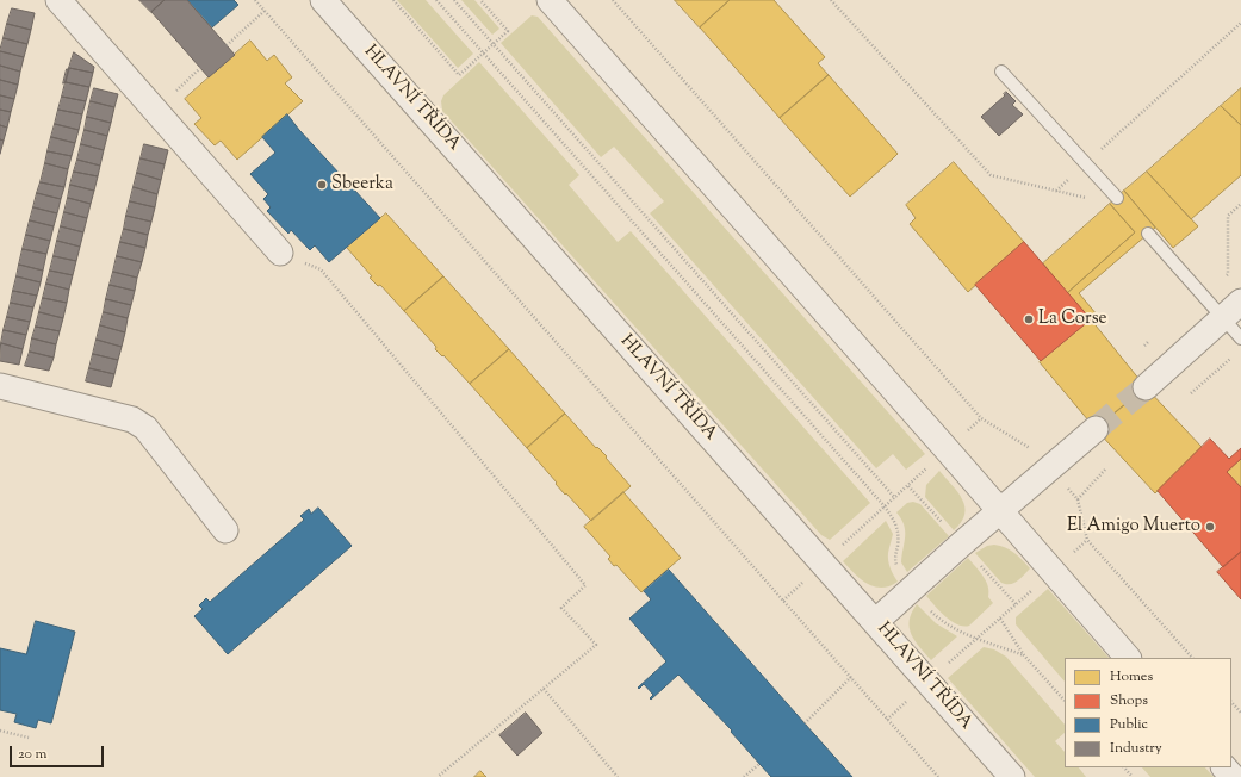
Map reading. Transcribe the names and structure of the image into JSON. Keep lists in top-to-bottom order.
{
  "streets": {
    "street": ["HLAVNÍ TŘÍDA"]
  },
  "places": ["Sbeerka", "La Corse", "El Amigo Muerto"],
  "legend": [
    "Homes",
    "Shops",
    "Public",
    "Industry"
  ],
  "scale_bar": "20 m"
}
